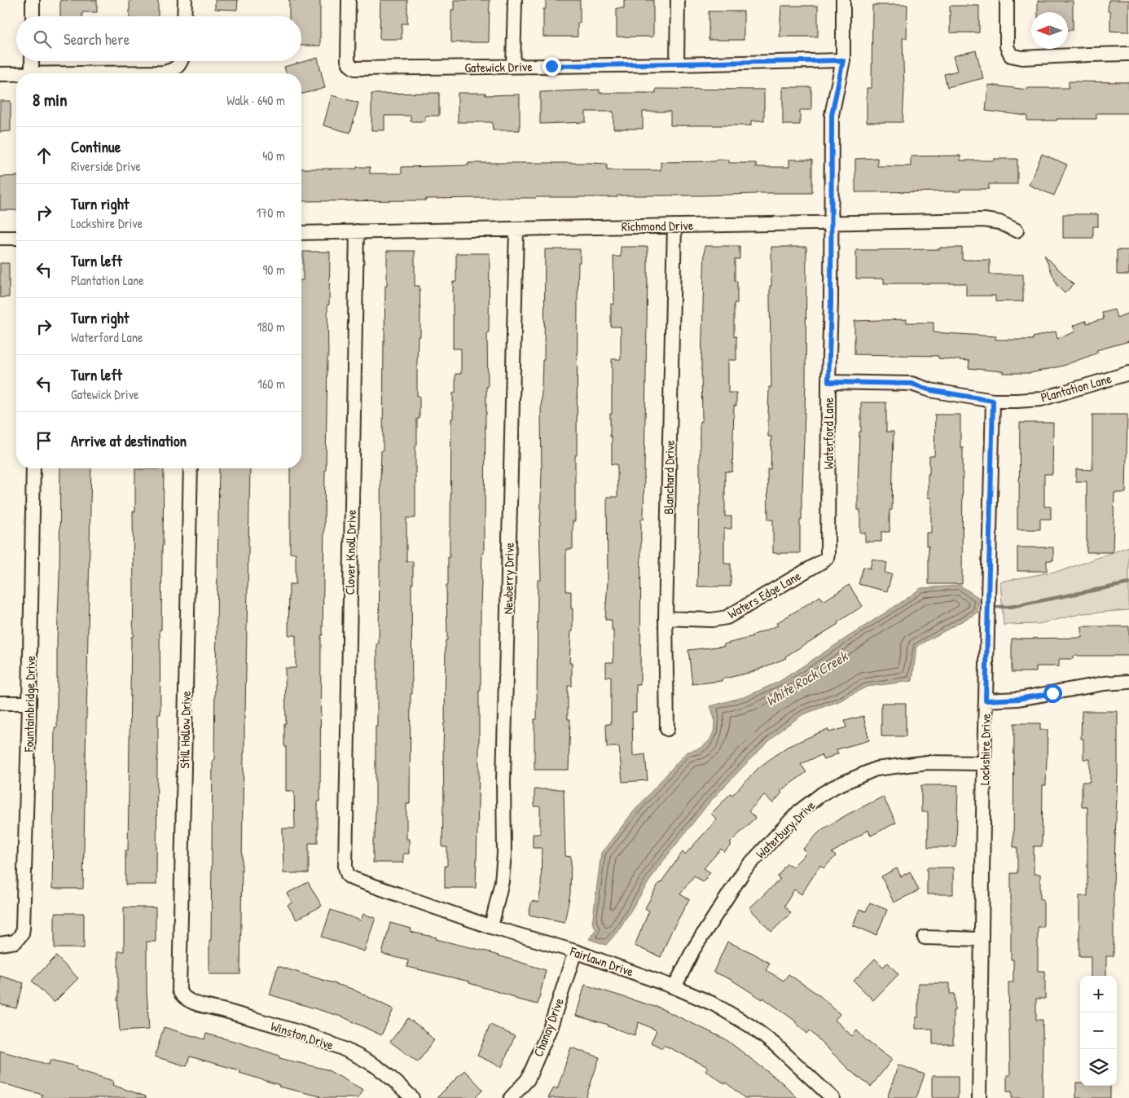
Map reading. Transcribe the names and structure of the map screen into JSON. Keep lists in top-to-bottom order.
{
  "streets": {
    "street": [
      "Gatewick Drive",
      "Richmond Drive",
      "Plantation Lane",
      "Waterford Lane",
      "Blanchard Drive",
      "Clover Knoll Drive",
      "Newberry Drive",
      "Waters Edge Lane",
      "Fountainbridge Drive",
      "Still Hollow Drive",
      "Lockshire Drive",
      "Waterbury Drive",
      "Fairlawn Drive",
      "Chanay Drive",
      "Winston Drive"
    ]
  },
  "crossings": [
    ["Gatewick Drive", "Waterford Lane"],
    ["Richmond Drive", "Waterford Lane"],
    ["Richmond Drive", "Blanchard Drive"],
    ["Richmond Drive", "Clover Knoll Drive"],
    ["Richmond Drive", "Newberry Drive"],
    ["Plantation Lane", "Waterford Lane"],
    ["Plantation Lane", "Lockshire Drive"],
    ["Waterford Lane", "Waters Edge Lane"],
    ["Blanchard Drive", "Waters Edge Lane"],
    ["Clover Knoll Drive", "Fairlawn Drive"],
    ["Newberry Drive", "Fairlawn Drive"],
    ["Still Hollow Drive", "Winston Drive"],
    ["Lockshire Drive", "Waterbury Drive"],
    ["Waterbury Drive", "Fairlawn Drive"],
    ["Fairlawn Drive", "Chanay Drive"]
  ],
  "water": ["White Rock Creek"],
  "north": "left",
  "page": {
    "search": "Search here",
    "heading": ["8 min", "Walk · 640 m"],
    "list": [
      ["Continue", "Riverside Drive", "40 m"],
      ["Turn right", "Lockshire Drive", "170 m"],
      ["Turn left", "Plantation Lane", "90 m"],
      ["Turn right", "Waterford Lane", "180 m"],
      ["Turn left", "Gatewick Drive", "160 m"],
      "Arrive at destination"
    ],
    "map_buttons": ["+", "−"]
  }
}
